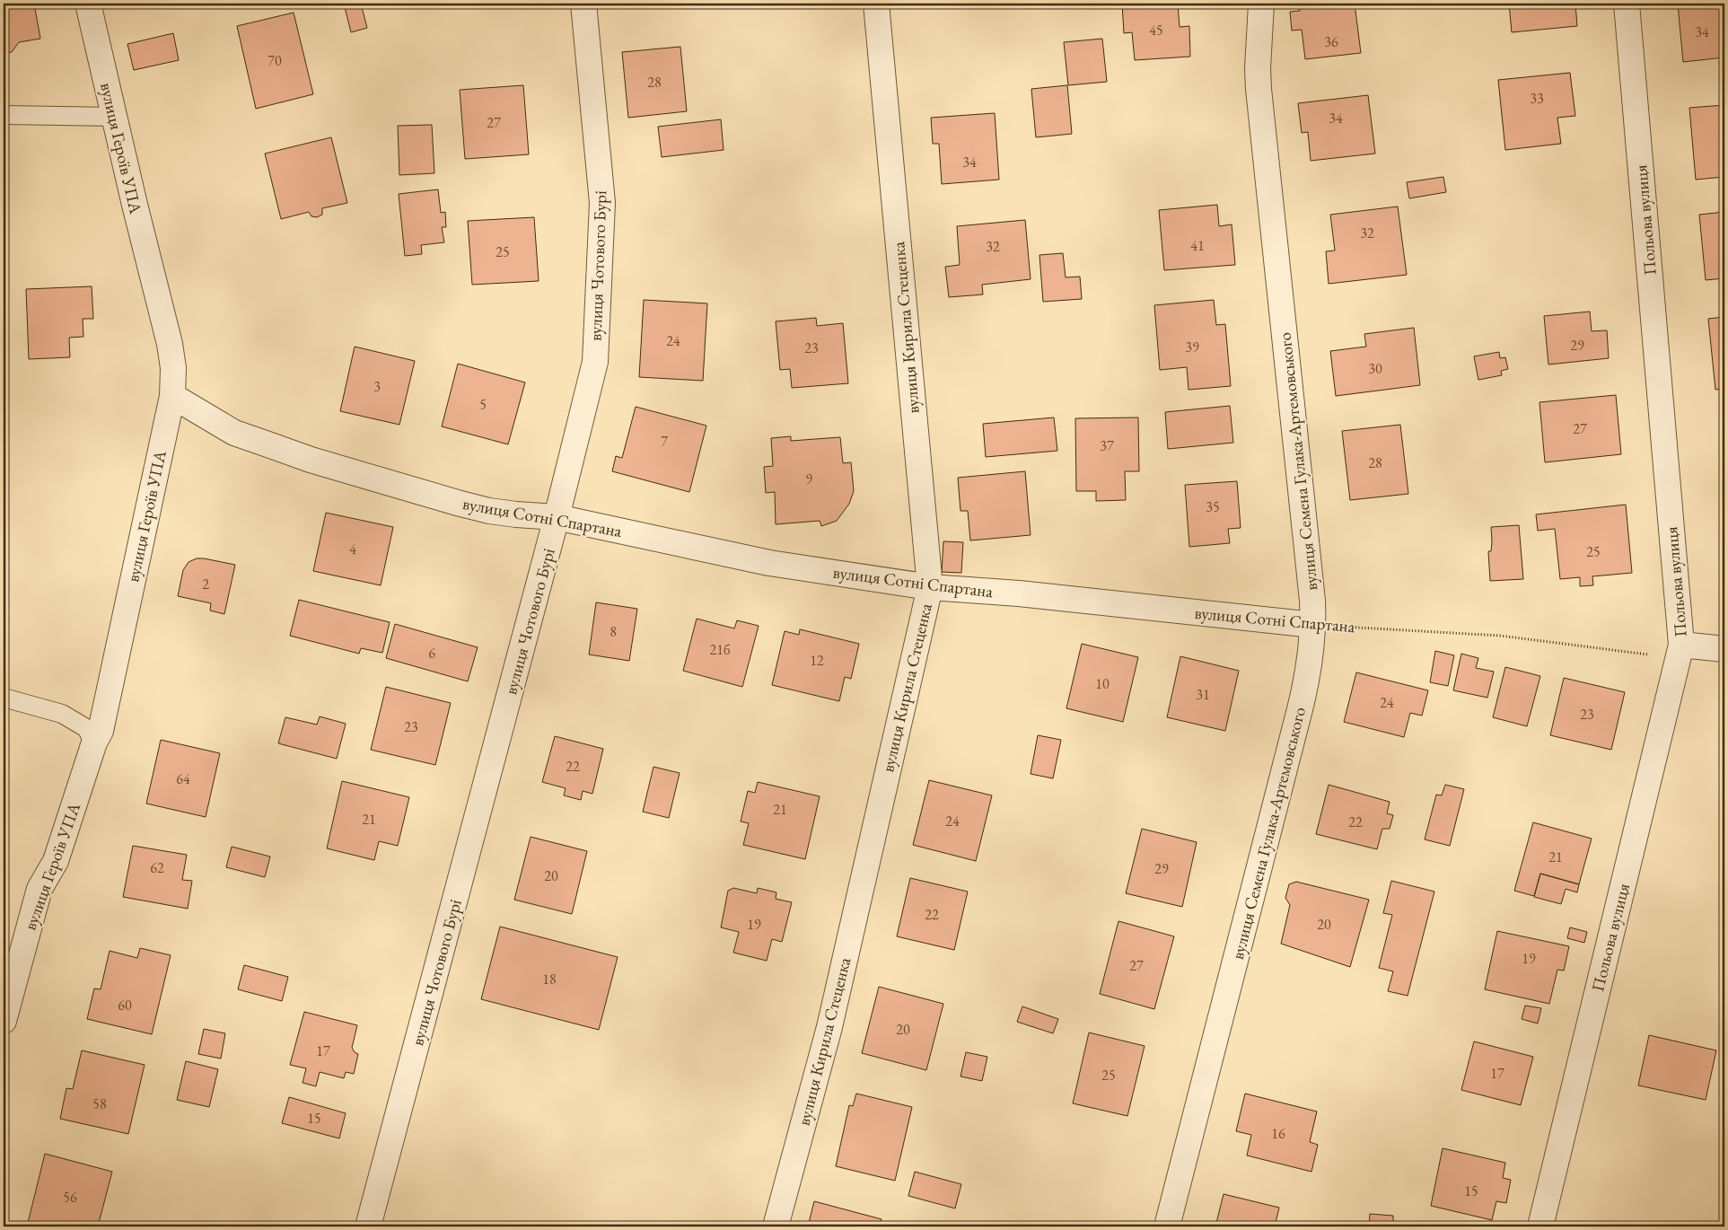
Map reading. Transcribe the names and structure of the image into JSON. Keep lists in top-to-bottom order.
{
  "streets": {
    "street": [
      "вулиця Героїв УПА",
      "Польова вулиця",
      "вулиця Чотового Бурі",
      "вулиця Кирила Стеценка",
      "вулиця Семена Гулака-Артемовського",
      "вулиця Сотні Спартана"
    ]
  },
  "crossings": [
    ["вулиця Героїв УПА", "вулиця Сотні Спартана"],
    ["Польова вулиця", "вулиця Сотні Спартана"],
    ["вулиця Чотового Бурі", "вулиця Сотні Спартана"],
    ["вулиця Кирила Стеценка", "вулиця Сотні Спартана"],
    ["вулиця Семена Гулака-Артемовського", "вулиця Сотні Спартана"]
  ],
  "house_numbers": [
    "45",
    "34",
    "36",
    "70",
    "28",
    "33",
    "34",
    "27",
    "34",
    "32",
    "41",
    "32",
    "25",
    "24",
    "29",
    "39",
    "23",
    "30",
    "3",
    "5",
    "27",
    "7",
    "37",
    "28",
    "9",
    "35",
    "4",
    "25",
    "2",
    "8",
    "21б",
    "6",
    "12",
    "10",
    "31",
    "24",
    "23",
    "23",
    "22",
    "64",
    "21",
    "21",
    "24",
    "22",
    "21",
    "62",
    "29",
    "20",
    "22",
    "19",
    "20",
    "19",
    "27",
    "18",
    "60",
    "20",
    "17",
    "17",
    "25",
    "58",
    "15",
    "16",
    "15",
    "56"
  ]
}
